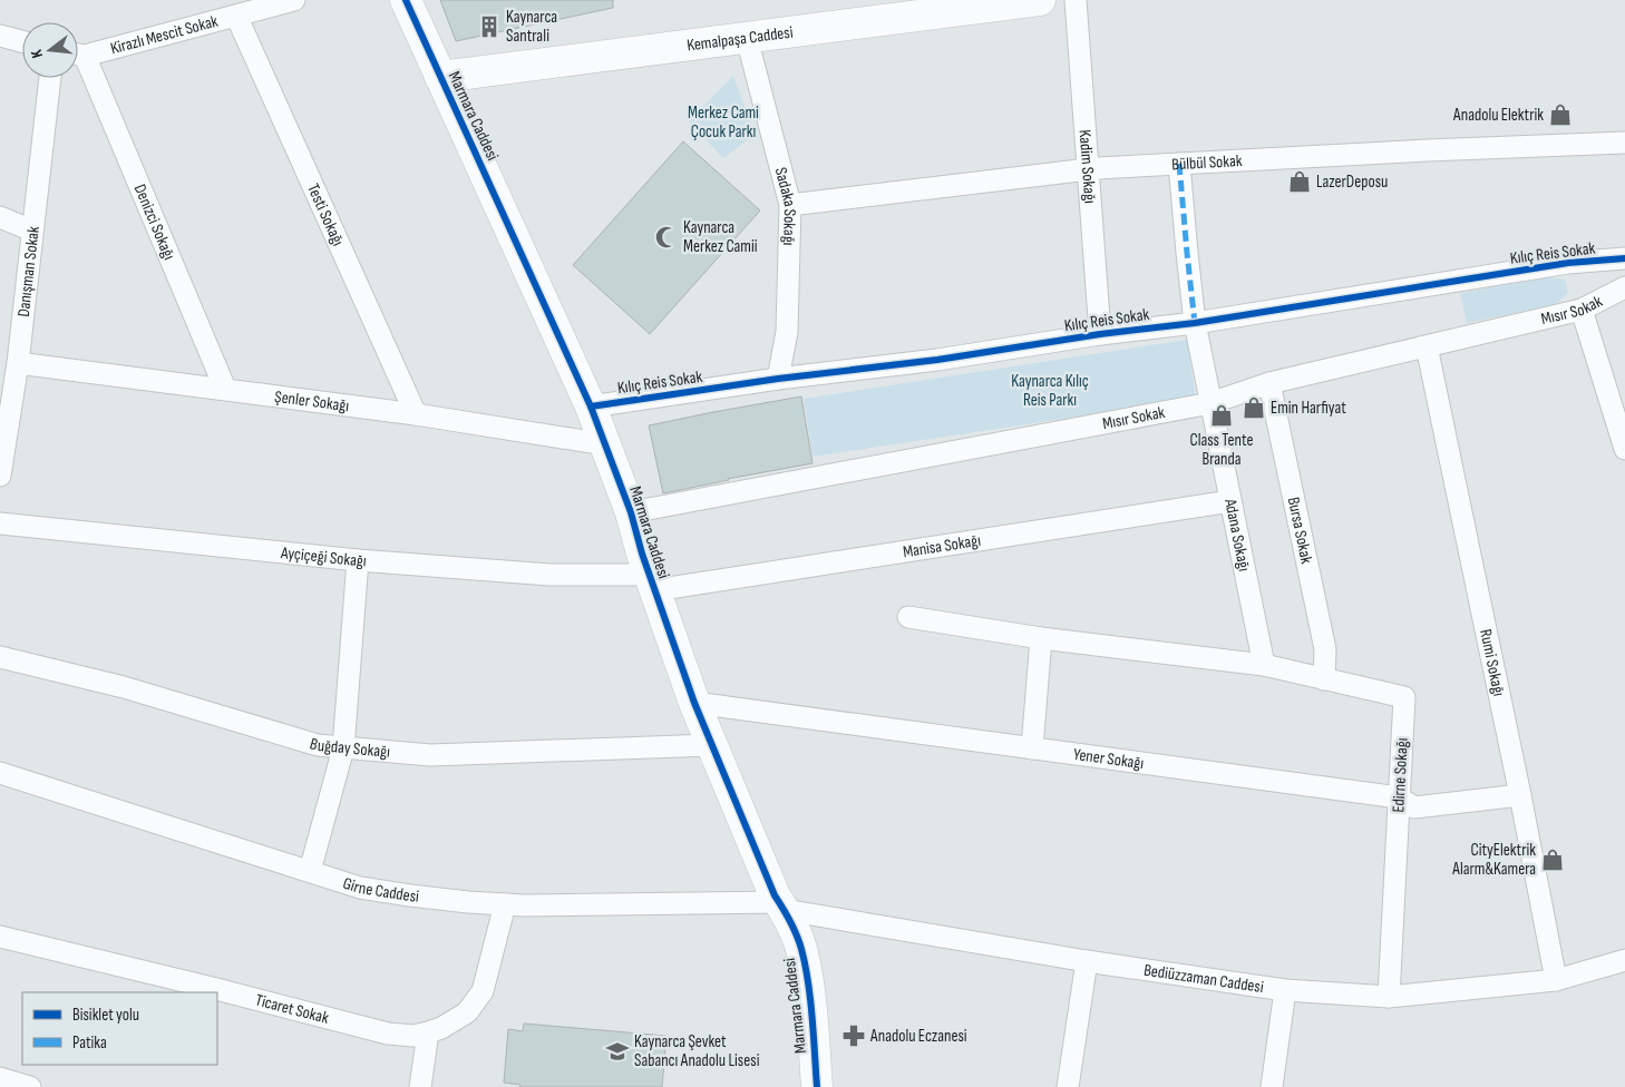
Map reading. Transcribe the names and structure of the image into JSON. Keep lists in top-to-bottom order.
{
  "streets": {
    "street": [
      "Kirazlı Mescit Sokak",
      "Kemalpaşa Caddesi",
      "Marmara Caddesi",
      "Bülbül Sokak",
      "Kadim Sokağı",
      "Sadaka Sokağı",
      "Testi Sokağı",
      "Denizci Sokağı",
      "Kılıç Reis Sokak",
      "Danışman Sokak",
      "Mısır Sokak",
      "Şenler Sokağı",
      "Bursa Sokak",
      "Adana Sokağı",
      "Manisa Sokağı",
      "Ayçiçeği Sokağı",
      "Rumi Sokağı",
      "Buğday Sokağı",
      "Yener Sokağı",
      "Edirne Sokağı",
      "Girne Caddesi",
      "Bediüzzaman Caddesi",
      "Ticaret Sokak"
    ]
  },
  "crossings": [
    ["Kirazlı Mescit Sokak", "Testi Sokağı"],
    ["Kemalpaşa Caddesi", "Marmara Caddesi"],
    ["Kemalpaşa Caddesi", "Sadaka Sokağı"],
    ["Marmara Caddesi", "Kılıç Reis Sokak"],
    ["Marmara Caddesi", "Mısır Sokak"],
    ["Marmara Caddesi", "Şenler Sokağı"],
    ["Marmara Caddesi", "Manisa Sokağı"],
    ["Marmara Caddesi", "Ayçiçeği Sokağı"],
    ["Marmara Caddesi", "Buğday Sokağı"],
    ["Marmara Caddesi", "Yener Sokağı"],
    ["Marmara Caddesi", "Girne Caddesi"],
    ["Marmara Caddesi", "Bediüzzaman Caddesi"],
    ["Bülbül Sokak", "Kadim Sokağı"],
    ["Bülbül Sokak", "Sadaka Sokağı"],
    ["Bülbül Sokak", "Adana Sokağı"],
    ["Kadim Sokağı", "Kılıç Reis Sokak"],
    ["Sadaka Sokağı", "Kılıç Reis Sokak"],
    ["Testi Sokağı", "Şenler Sokağı"],
    ["Denizci Sokağı", "Şenler Sokağı"],
    ["Kılıç Reis Sokak", "Adana Sokağı"],
    ["Danışman Sokak", "Şenler Sokağı"],
    ["Mısır Sokak", "Bursa Sokak"],
    ["Mısır Sokak", "Adana Sokağı"],
    ["Mısır Sokak", "Rumi Sokağı"],
    ["Bursa Sokak", "Edirne Sokağı"],
    ["Adana Sokağı", "Manisa Sokağı"],
    ["Adana Sokağı", "Edirne Sokağı"],
    ["Manisa Sokağı", "Ayçiçeği Sokağı"],
    ["Rumi Sokağı", "Yener Sokağı"],
    ["Rumi Sokağı", "Bediüzzaman Caddesi"],
    ["Yener Sokağı", "Edirne Sokağı"],
    ["Edirne Sokağı", "Bediüzzaman Caddesi"],
    ["Girne Caddesi", "Bediüzzaman Caddesi"],
    ["Girne Caddesi", "Ticaret Sokak"]
  ],
  "parks": ["Merkez Cami Çocuk Parkı", "Kaynarca Kılıç Reis Parkı"],
  "places": {
    "building": ["Kaynarca Santrali"],
    "shop": [
      "Anadolu Elektrik",
      "LazerDeposu",
      "Emin Harfiyat",
      "Class Tente Branda",
      "CityElektrik Alarm&Kamera"
    ],
    "mosque": ["Kaynarca Merkez Camii"],
    "pharmacy": ["Anadolu Eczanesi"],
    "school or university": ["Kaynarca Şevket Sabancı Anadolu Lisesi"]
  },
  "legend": ["Bisiklet yolu", "Patika"],
  "north": "left"
}
